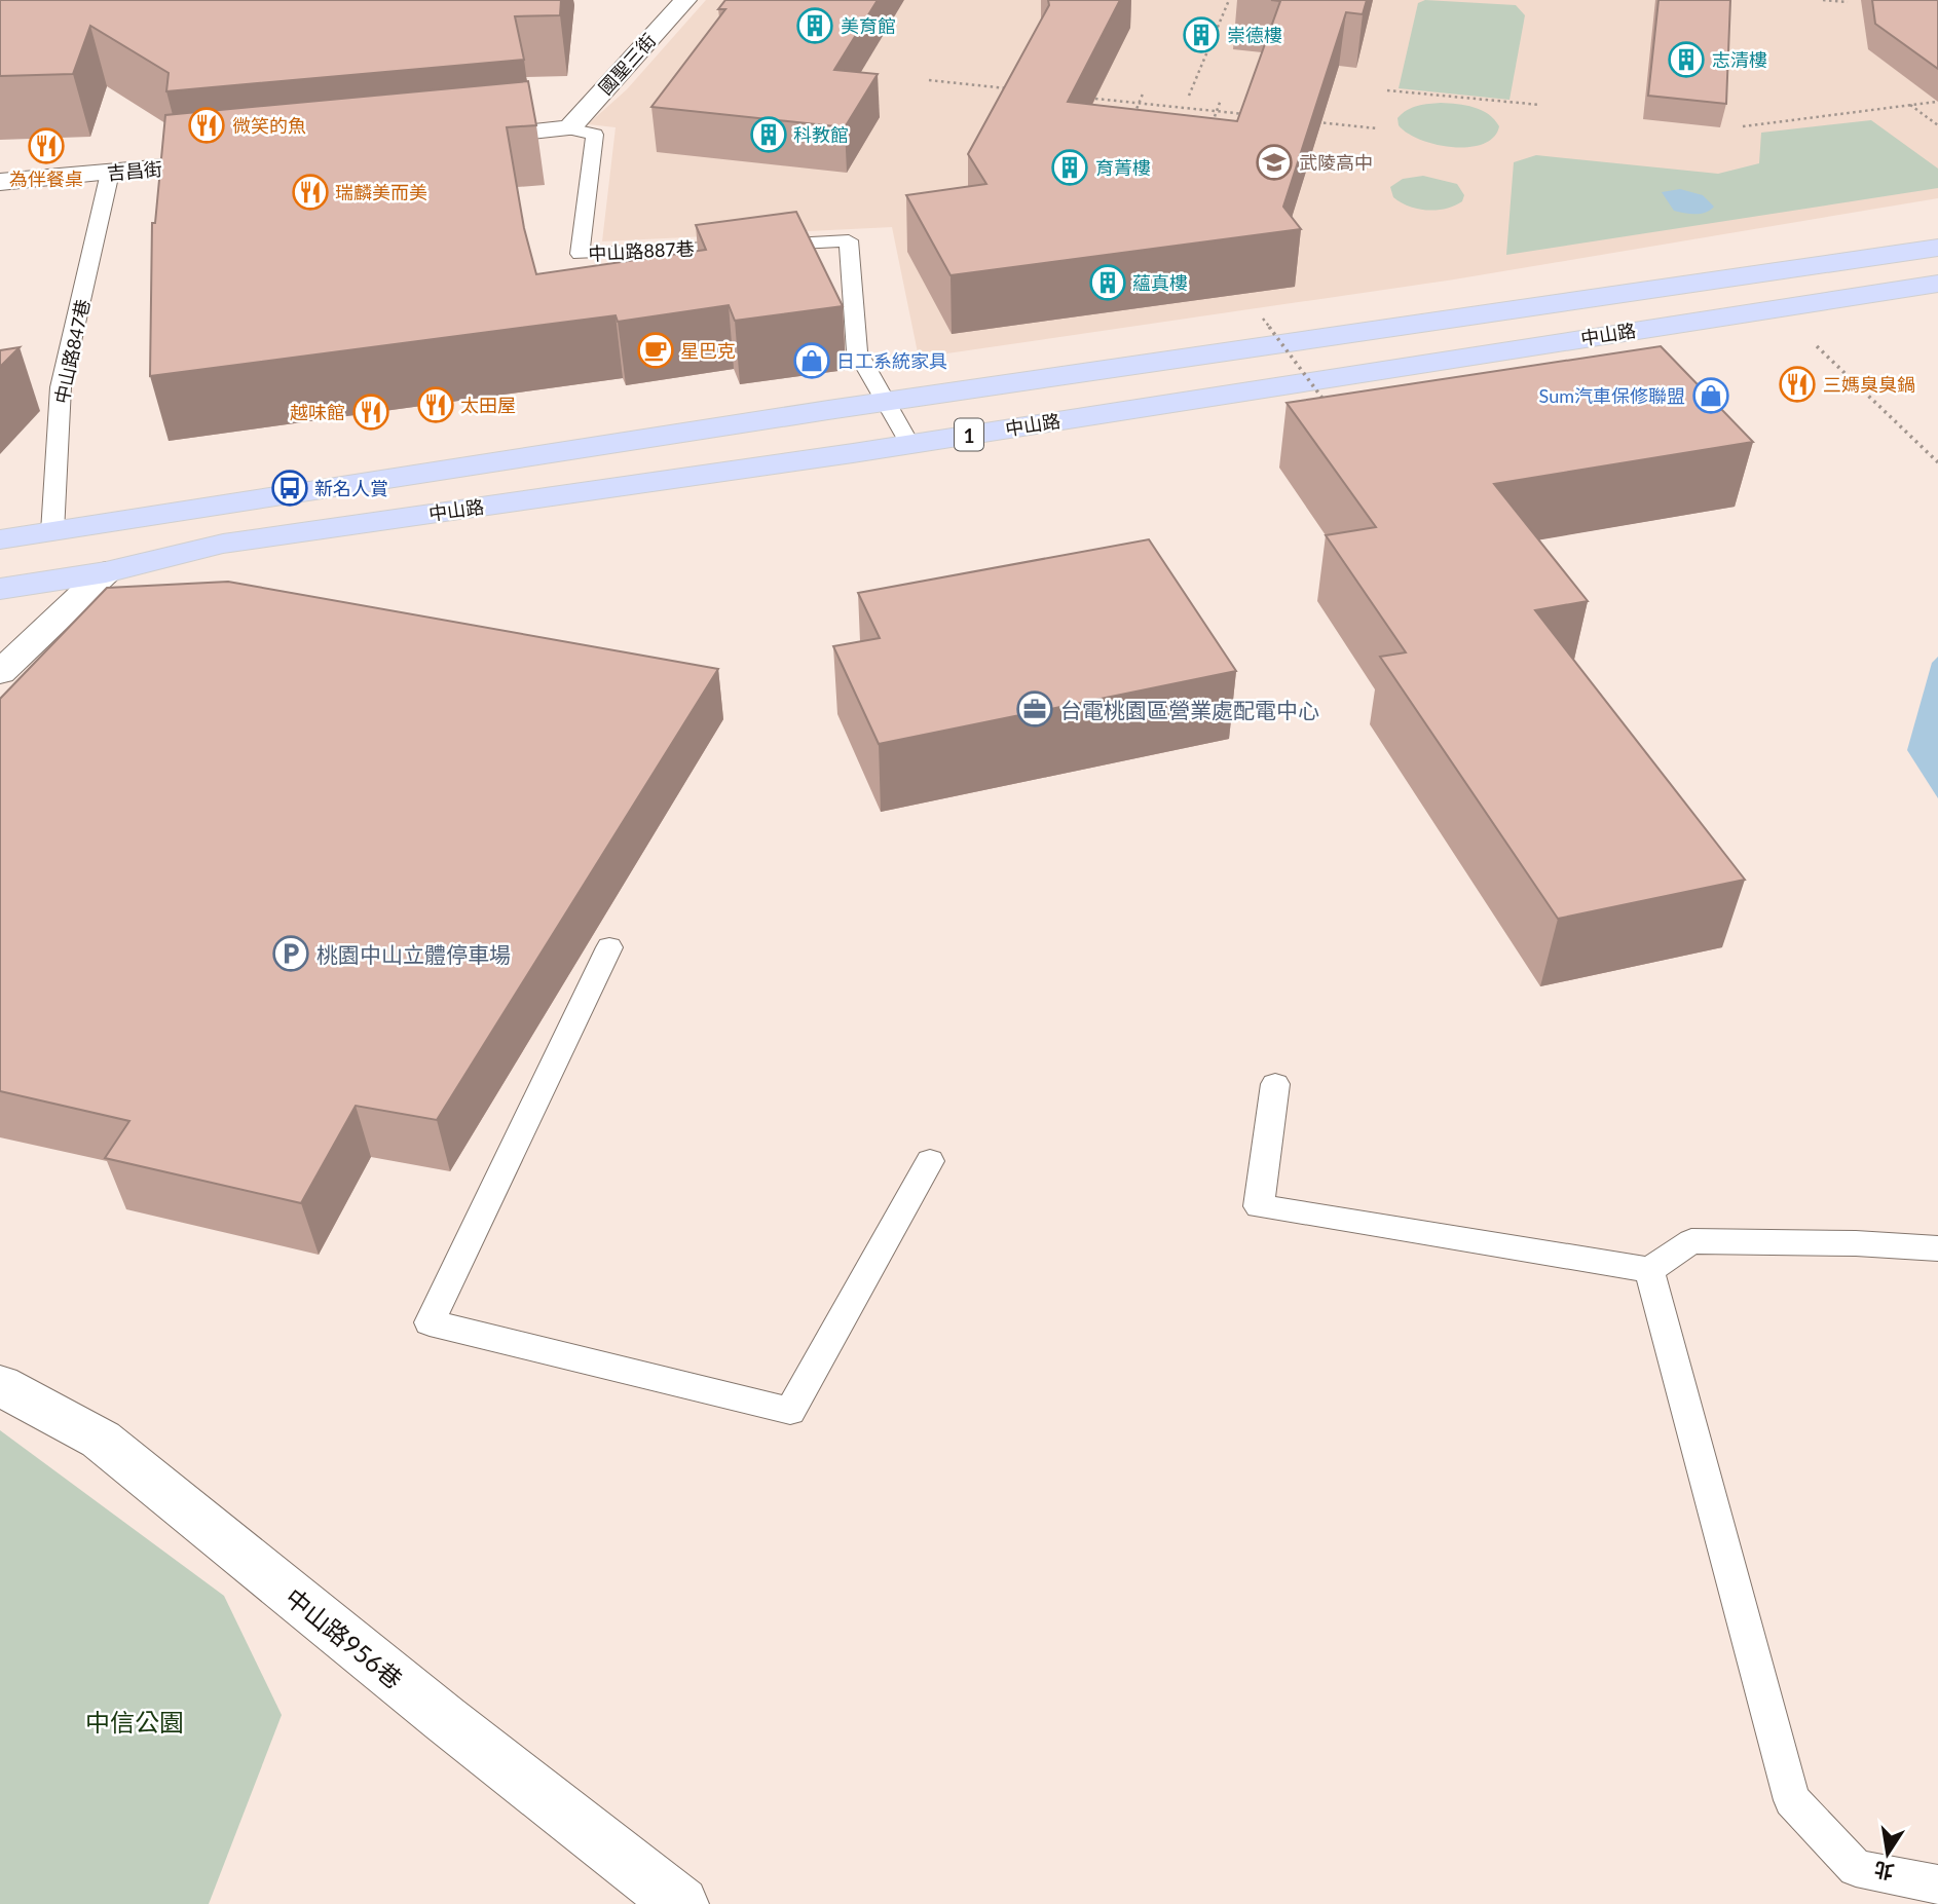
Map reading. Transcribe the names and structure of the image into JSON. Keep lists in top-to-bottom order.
{
  "streets": {
    "main road": ["中山路", "1"],
    "street": ["國聖三街", "吉昌街", "中山路956巷"],
    "lane": ["中山路887巷", "中山路847巷"]
  },
  "crossings": [
    ["國聖三街", "中山路887巷"],
    ["吉昌街", "中山路847巷"],
    ["中山路887巷", "中山路"],
    ["中山路", "中山路847巷"]
  ],
  "parks": ["中信公園"],
  "places": {
    "building": [
      "美育館",
      "崇德樓",
      "志清樓",
      "科教館",
      "育菁樓",
      "蘊真樓"
    ],
    "restaurant": [
      "微笑的魚",
      "為伴餐桌",
      "瑞麟美而美",
      "三媽臭臭鍋",
      "太田屋",
      "越味館"
    ],
    "school or university": ["武陵高中"],
    "cafe": ["星巴克"],
    "shop": ["日工系統家具", "Sum汽車保修聯盟"],
    "bus stop": ["新名人賞"],
    "office": ["台電桃園區營業處配電中心"],
    "parking": ["桃園中山立體停車場"]
  },
  "north": "bottom"
}
